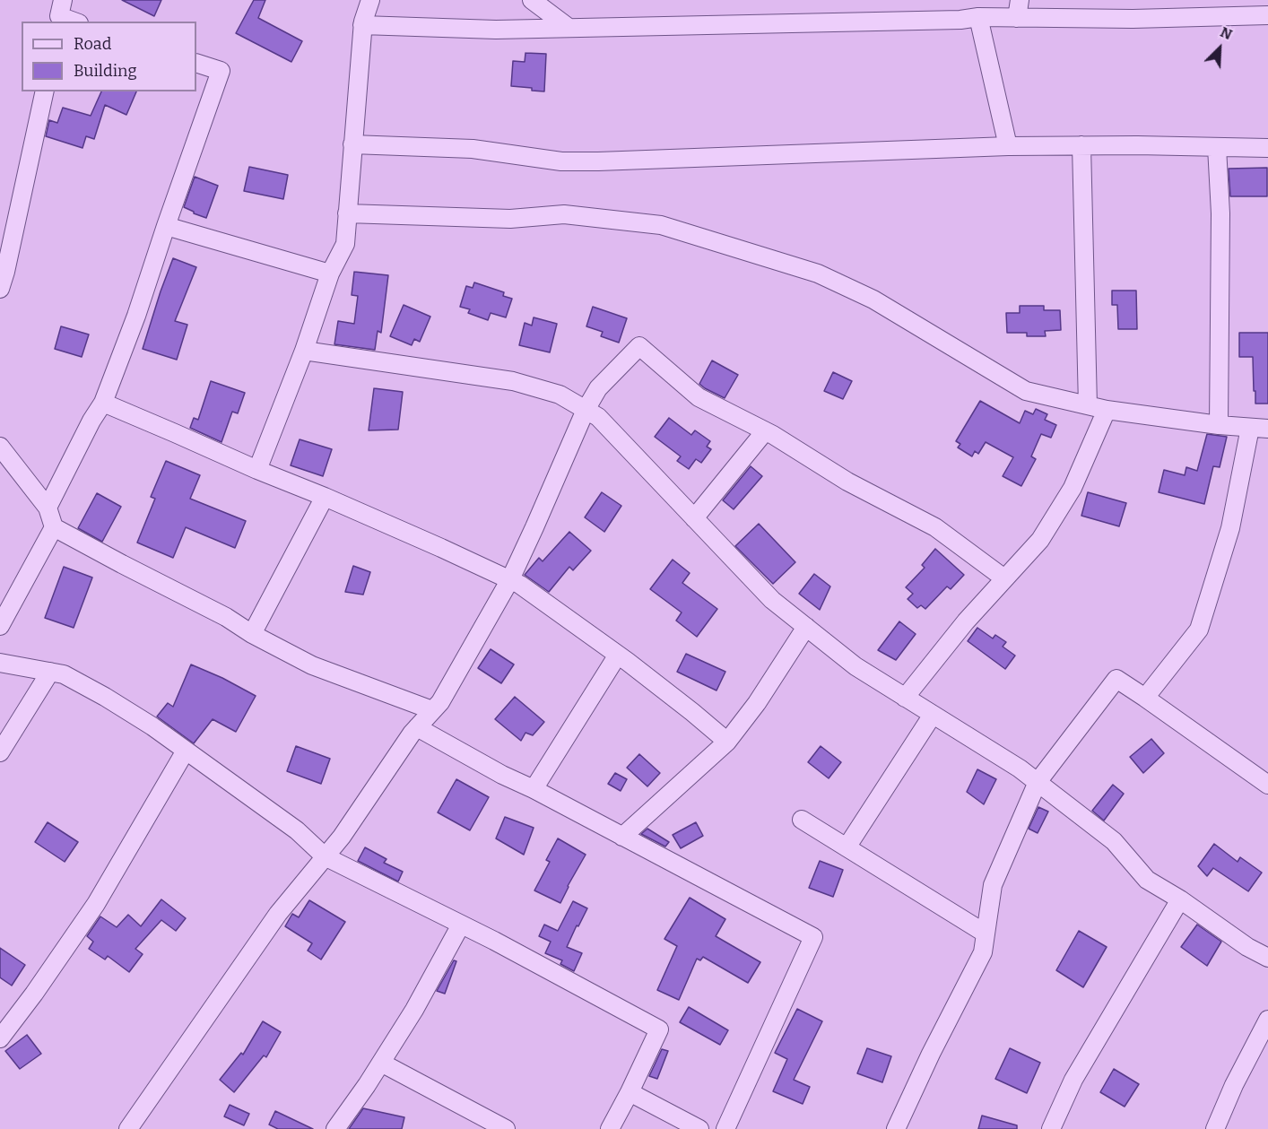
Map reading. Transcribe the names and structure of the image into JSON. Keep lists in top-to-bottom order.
{
  "legend": ["Road", "Building"],
  "north": "top right"
}
